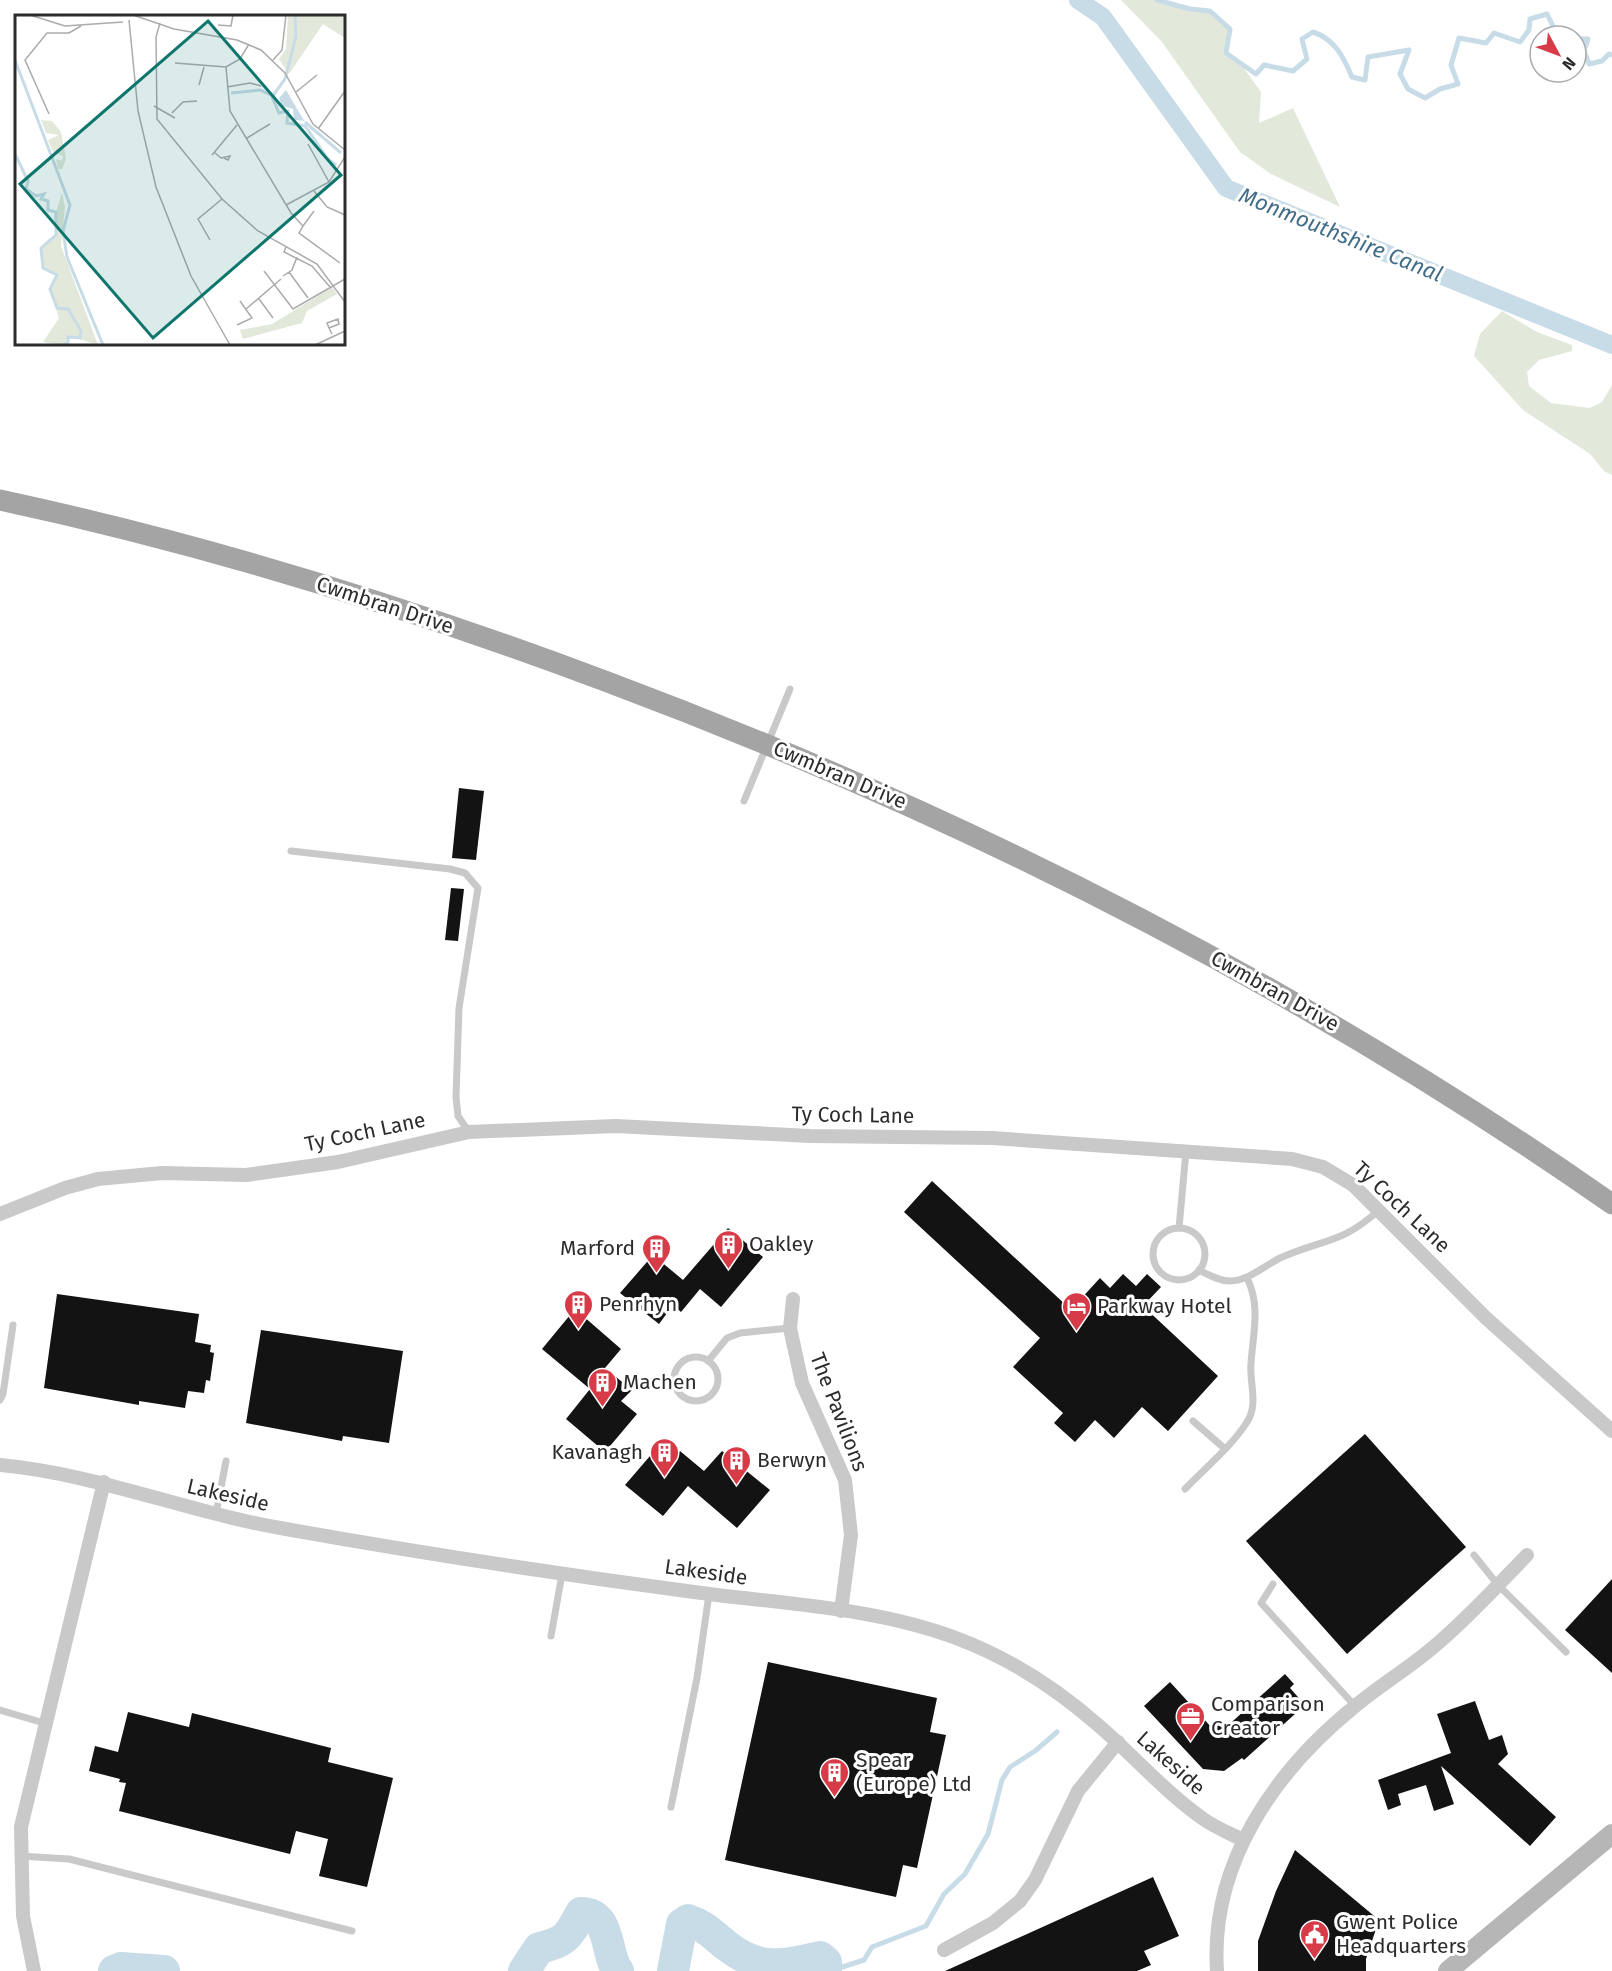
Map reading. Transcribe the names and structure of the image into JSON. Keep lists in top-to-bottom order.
{
  "streets": {
    "main road": ["Cwmbran Drive"],
    "street": ["Ty Coch Lane", "The Pavilions", "Lakeside"]
  },
  "crossings": [
    ["The Pavilions", "Lakeside"]
  ],
  "water": ["Monmouthshire Canal"],
  "places": {
    "building": [
      "Oakley",
      "Marford",
      "Penrhyn",
      "Machen",
      "Kavanagh",
      "Berwyn",
      "Spear (Europe) Ltd"
    ],
    "hotel": ["Parkway Hotel"],
    "office": ["Comparison Creator"],
    "public building": ["Gwent Police Headquarters"]
  },
  "north": "bottom right"
}
